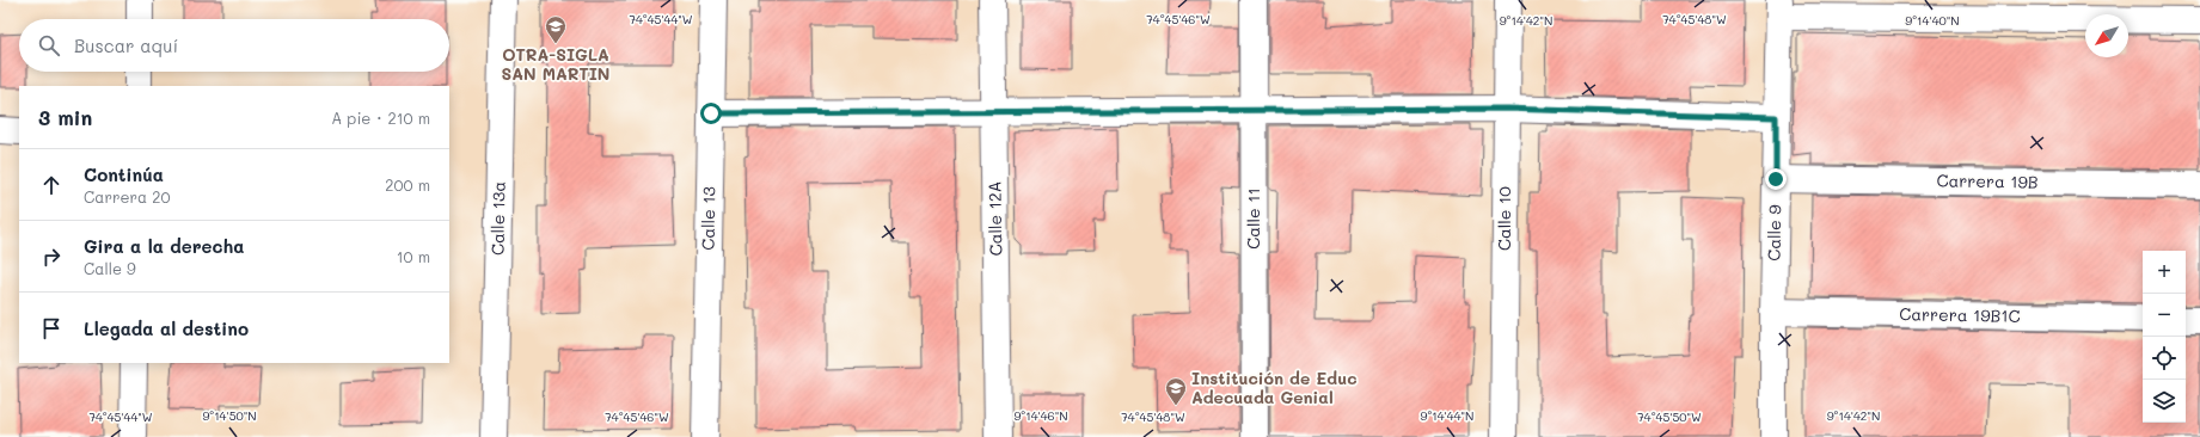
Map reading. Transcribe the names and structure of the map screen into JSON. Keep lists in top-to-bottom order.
{
  "streets": {
    "street": [
      "Carrera 19B",
      "Calle 13a",
      "Calle 13",
      "Calle 12A",
      "Calle 11",
      "Calle 10",
      "Calle 9",
      "Carrera 19B1C"
    ]
  },
  "crossings": [
    ["Carrera 19B", "Calle 9"],
    ["Calle 9", "Carrera 19B1C"]
  ],
  "places": {
    "school or university": ["OTRA-SIGLA SAN MARTIN", "Institución de Educ Adecuada Genial"]
  },
  "north": "bottom left",
  "page": {
    "search": "Buscar aquí",
    "heading": ["3 min", "A pie · 210 m"],
    "list": [
      ["Continúa", "Carrera 20", "200 m"],
      ["Gira a la derecha", "Calle 9", "10 m"],
      "Llegada al destino"
    ],
    "map_buttons": ["+", "−"]
  },
  "coordinates": [
    "74°45'44\"W",
    "74°45'46\"W",
    "74°45'48\"W",
    "9°14'42\"N",
    "9°14'40\"N",
    "9°14'50\"N",
    "9°14'46\"N",
    "9°14'44\"N",
    "74°45'50\"W"
  ]
}
